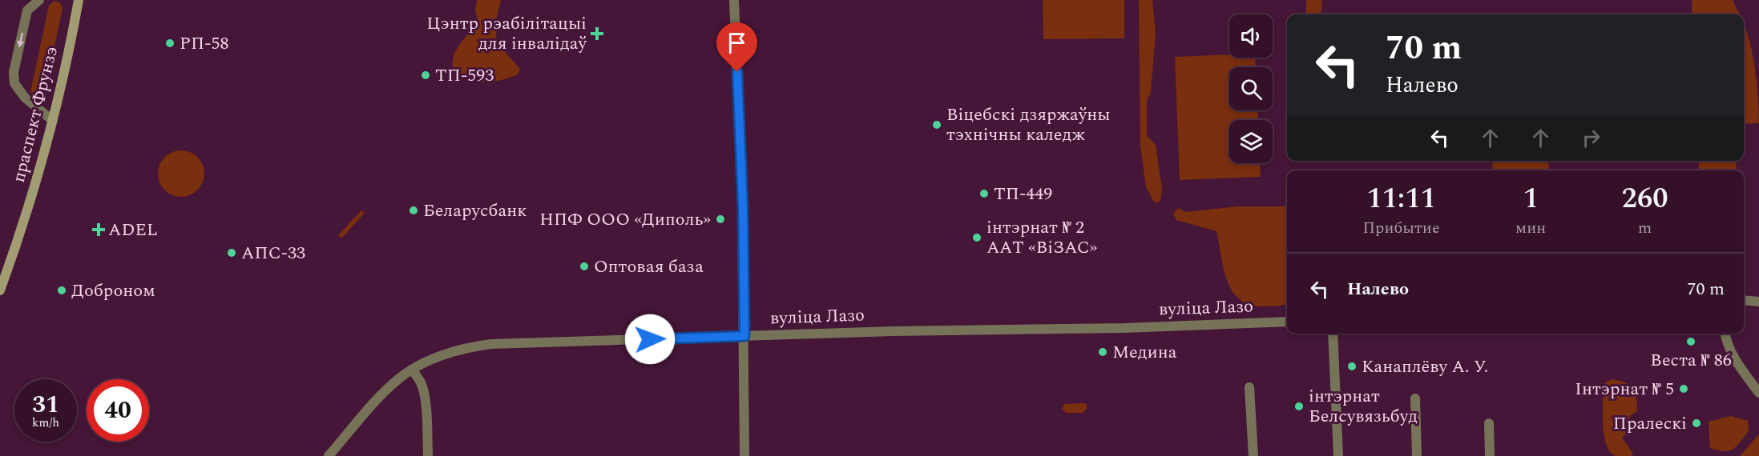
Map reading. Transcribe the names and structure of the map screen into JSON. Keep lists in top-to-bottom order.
{
  "streets": {
    "main road": ["праспект Фрунзэ"],
    "street": ["вуліца Лазо"]
  },
  "places": {
    "health": ["Цэнтр рэабілітацыі для інвалідаў", "ADEL"],
    "other": [
      "РП-58",
      "ТП-593",
      "Віцебскі дзяржаўны тэхнічны каледж",
      "ТП-449",
      "Беларусбанк",
      "НПФ ООО «Диполь»",
      "інтэрнат № 2 ААТ «ВіЗАС»",
      "АПС-33",
      "Оптовая база",
      "Доброном",
      "Веста № 86",
      "Медина",
      "Канаплёву А. У.",
      "Інтэрнат № 5",
      "інтэрнат Белсувязьбуд",
      "Пралескі"
    ]
  },
  "page": {
    "turn": ["70 m", "Налево"],
    "eta": [
      "11:11",
      "Прибытие",
      "1",
      "мин",
      "260",
      "m"
    ],
    "list": [
      {
        "name": "Налево",
        "value": "70 m"
      }
    ],
    "speed": "31 km/h",
    "limit": "40"
  }
}
